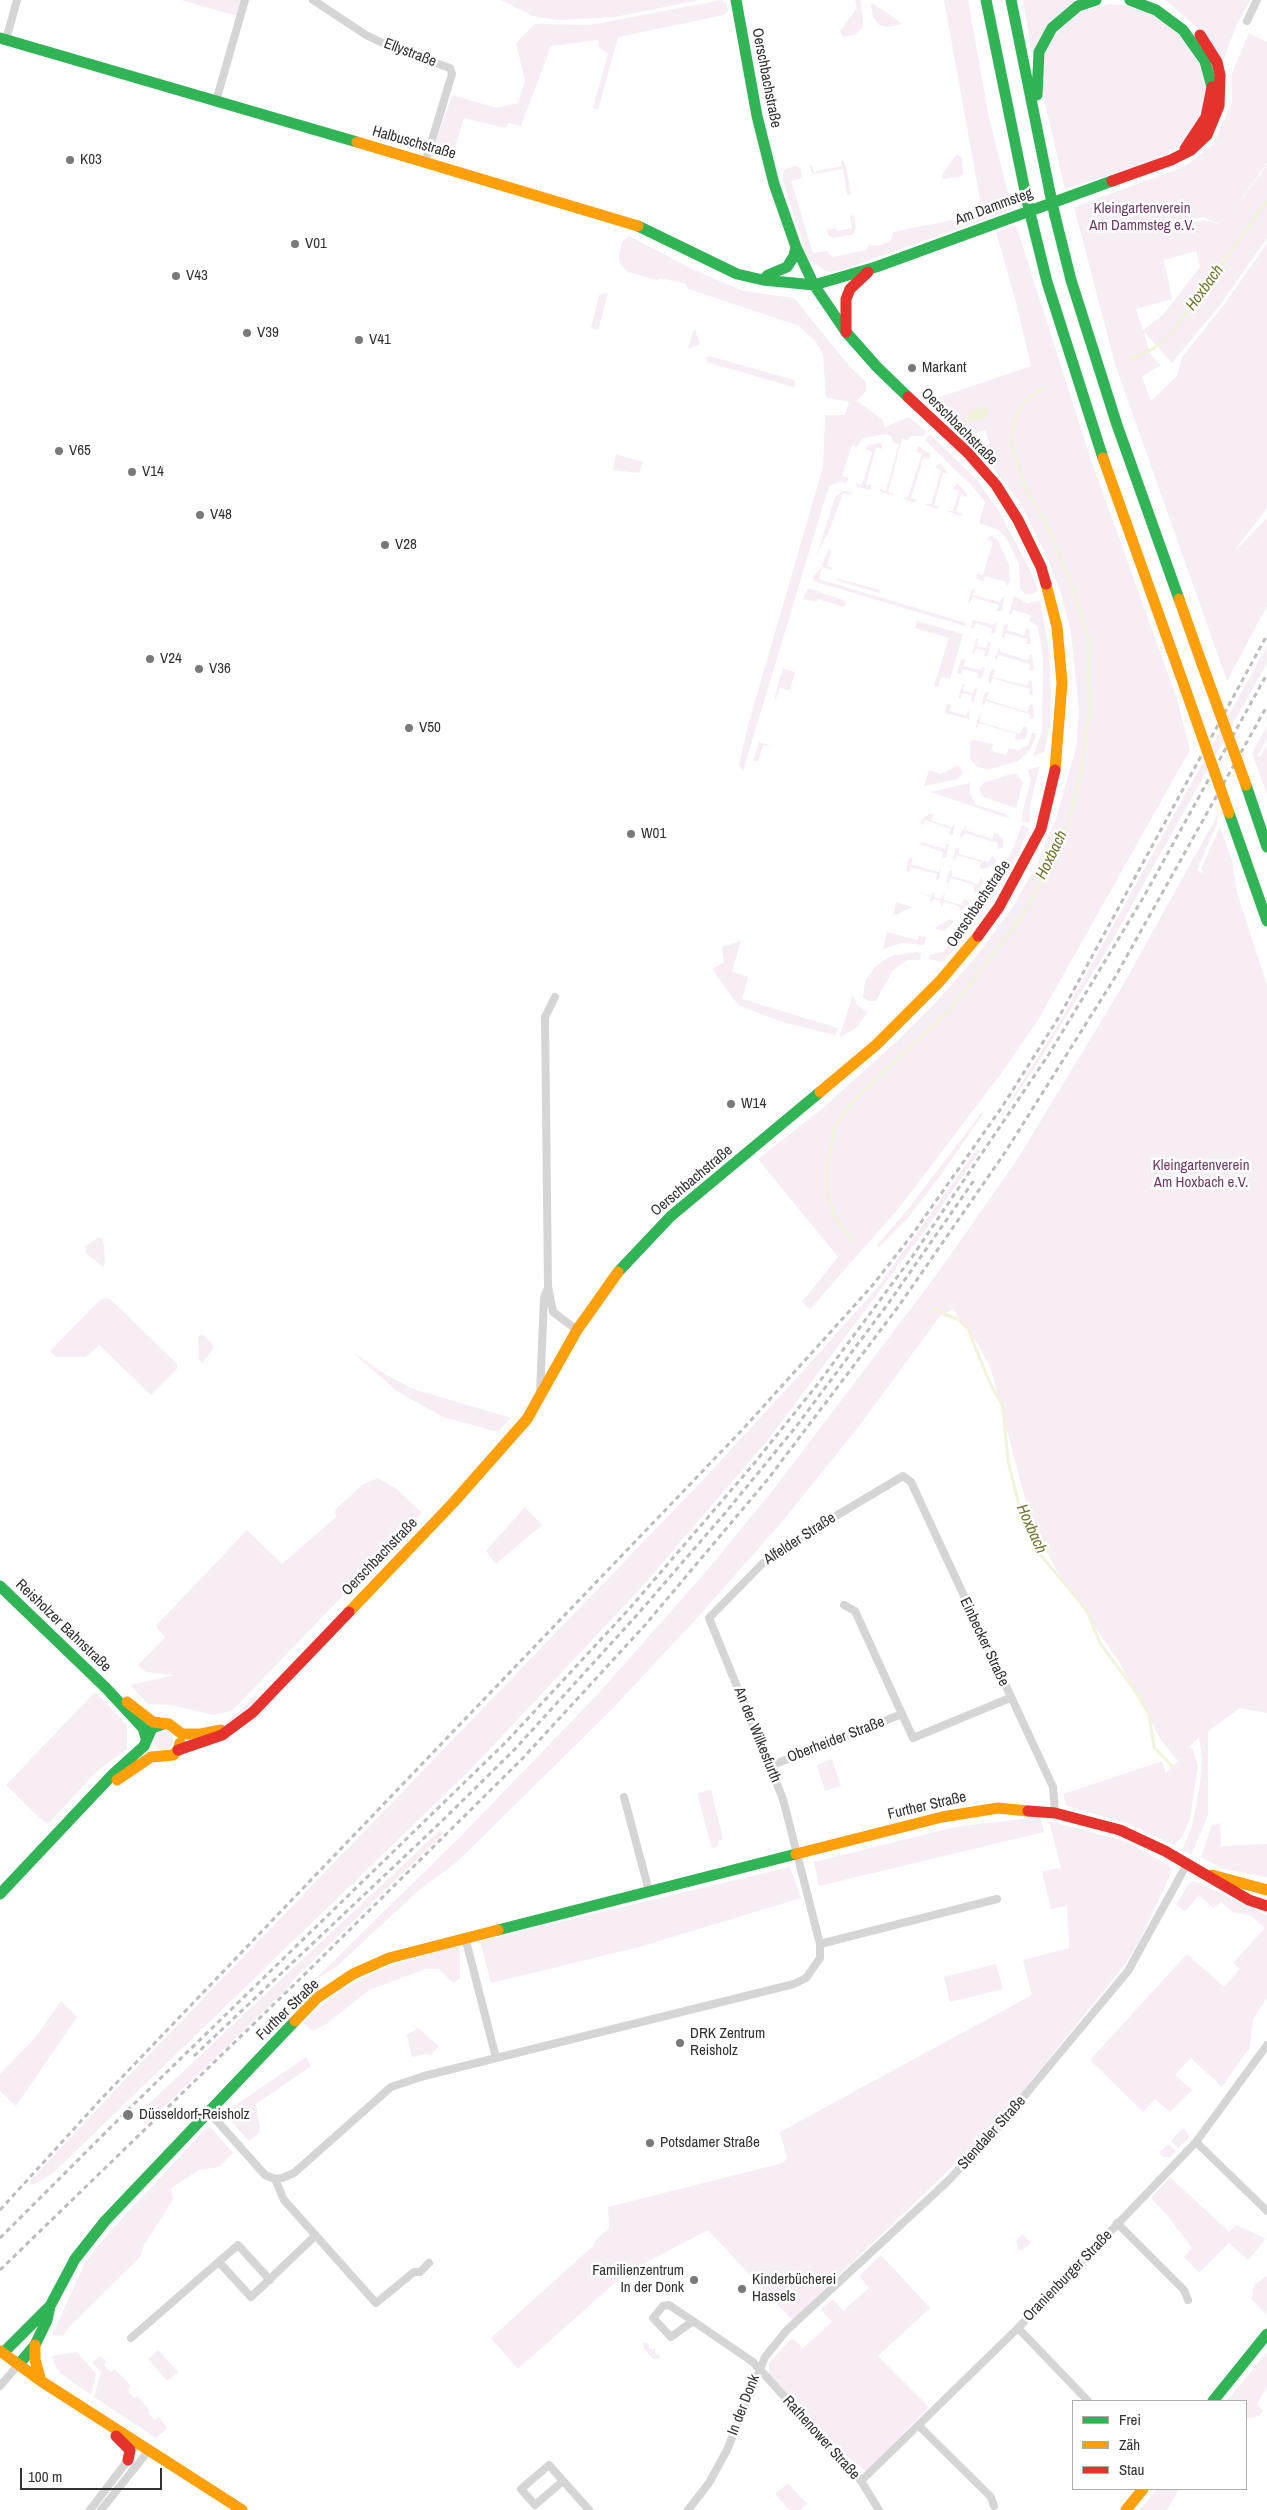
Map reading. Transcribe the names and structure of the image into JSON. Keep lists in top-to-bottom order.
{
  "streets": {
    "main road": [
      "Oerschbachstraße",
      "Halbuschstraße",
      "Am Dammsteg",
      "Reisholzer Bahnstraße",
      "Further Straße"
    ],
    "street": [
      "Ellystraße",
      "Alfelder Straße",
      "Einbecker Straße",
      "An der Wilkesfurth",
      "Oberheider Straße",
      "Stendaler Straße",
      "Oranienburger Straße",
      "In der Donk",
      "Rathenower Straße"
    ]
  },
  "crossings": [
    ["Ellystraße", "Halbuschstraße"],
    ["Oerschbachstraße", "Halbuschstraße"],
    ["Oerschbachstraße", "Am Dammsteg"],
    ["Oerschbachstraße", "Reisholzer Bahnstraße"],
    ["Halbuschstraße", "Am Dammsteg"],
    ["Alfelder Straße", "Einbecker Straße"],
    ["Alfelder Straße", "An der Wilkesfurth"],
    ["Einbecker Straße", "Oberheider Straße"],
    ["Einbecker Straße", "Further Straße"],
    ["An der Wilkesfurth", "Oberheider Straße"],
    ["An der Wilkesfurth", "Further Straße"],
    ["Further Straße", "Stendaler Straße"],
    ["Stendaler Straße", "In der Donk"],
    ["Stendaler Straße", "Rathenower Straße"],
    ["Oranienburger Straße", "Rathenower Straße"],
    ["In der Donk", "Rathenower Straße"]
  ],
  "water": ["Hoxbach"],
  "parks": ["Kleingartenverein Am Dammsteg e.V.", "Kleingartenverein Am Hoxbach e.V."],
  "places": [
    "K03",
    "V01",
    "V43",
    "V39",
    "V41",
    "Markant",
    "V65",
    "V14",
    "V48",
    "V28",
    "V24",
    "V36",
    "V50",
    "W01",
    "W14",
    "DRK Zentrum Reisholz",
    "Düsseldorf-Reisholz",
    "Potsdamer Straße",
    "Familienzentrum In der Donk",
    "Kinderbücherei Hassels"
  ],
  "legend": ["Frei", "Zäh", "Stau"],
  "scale_bar": "100 m"
}
